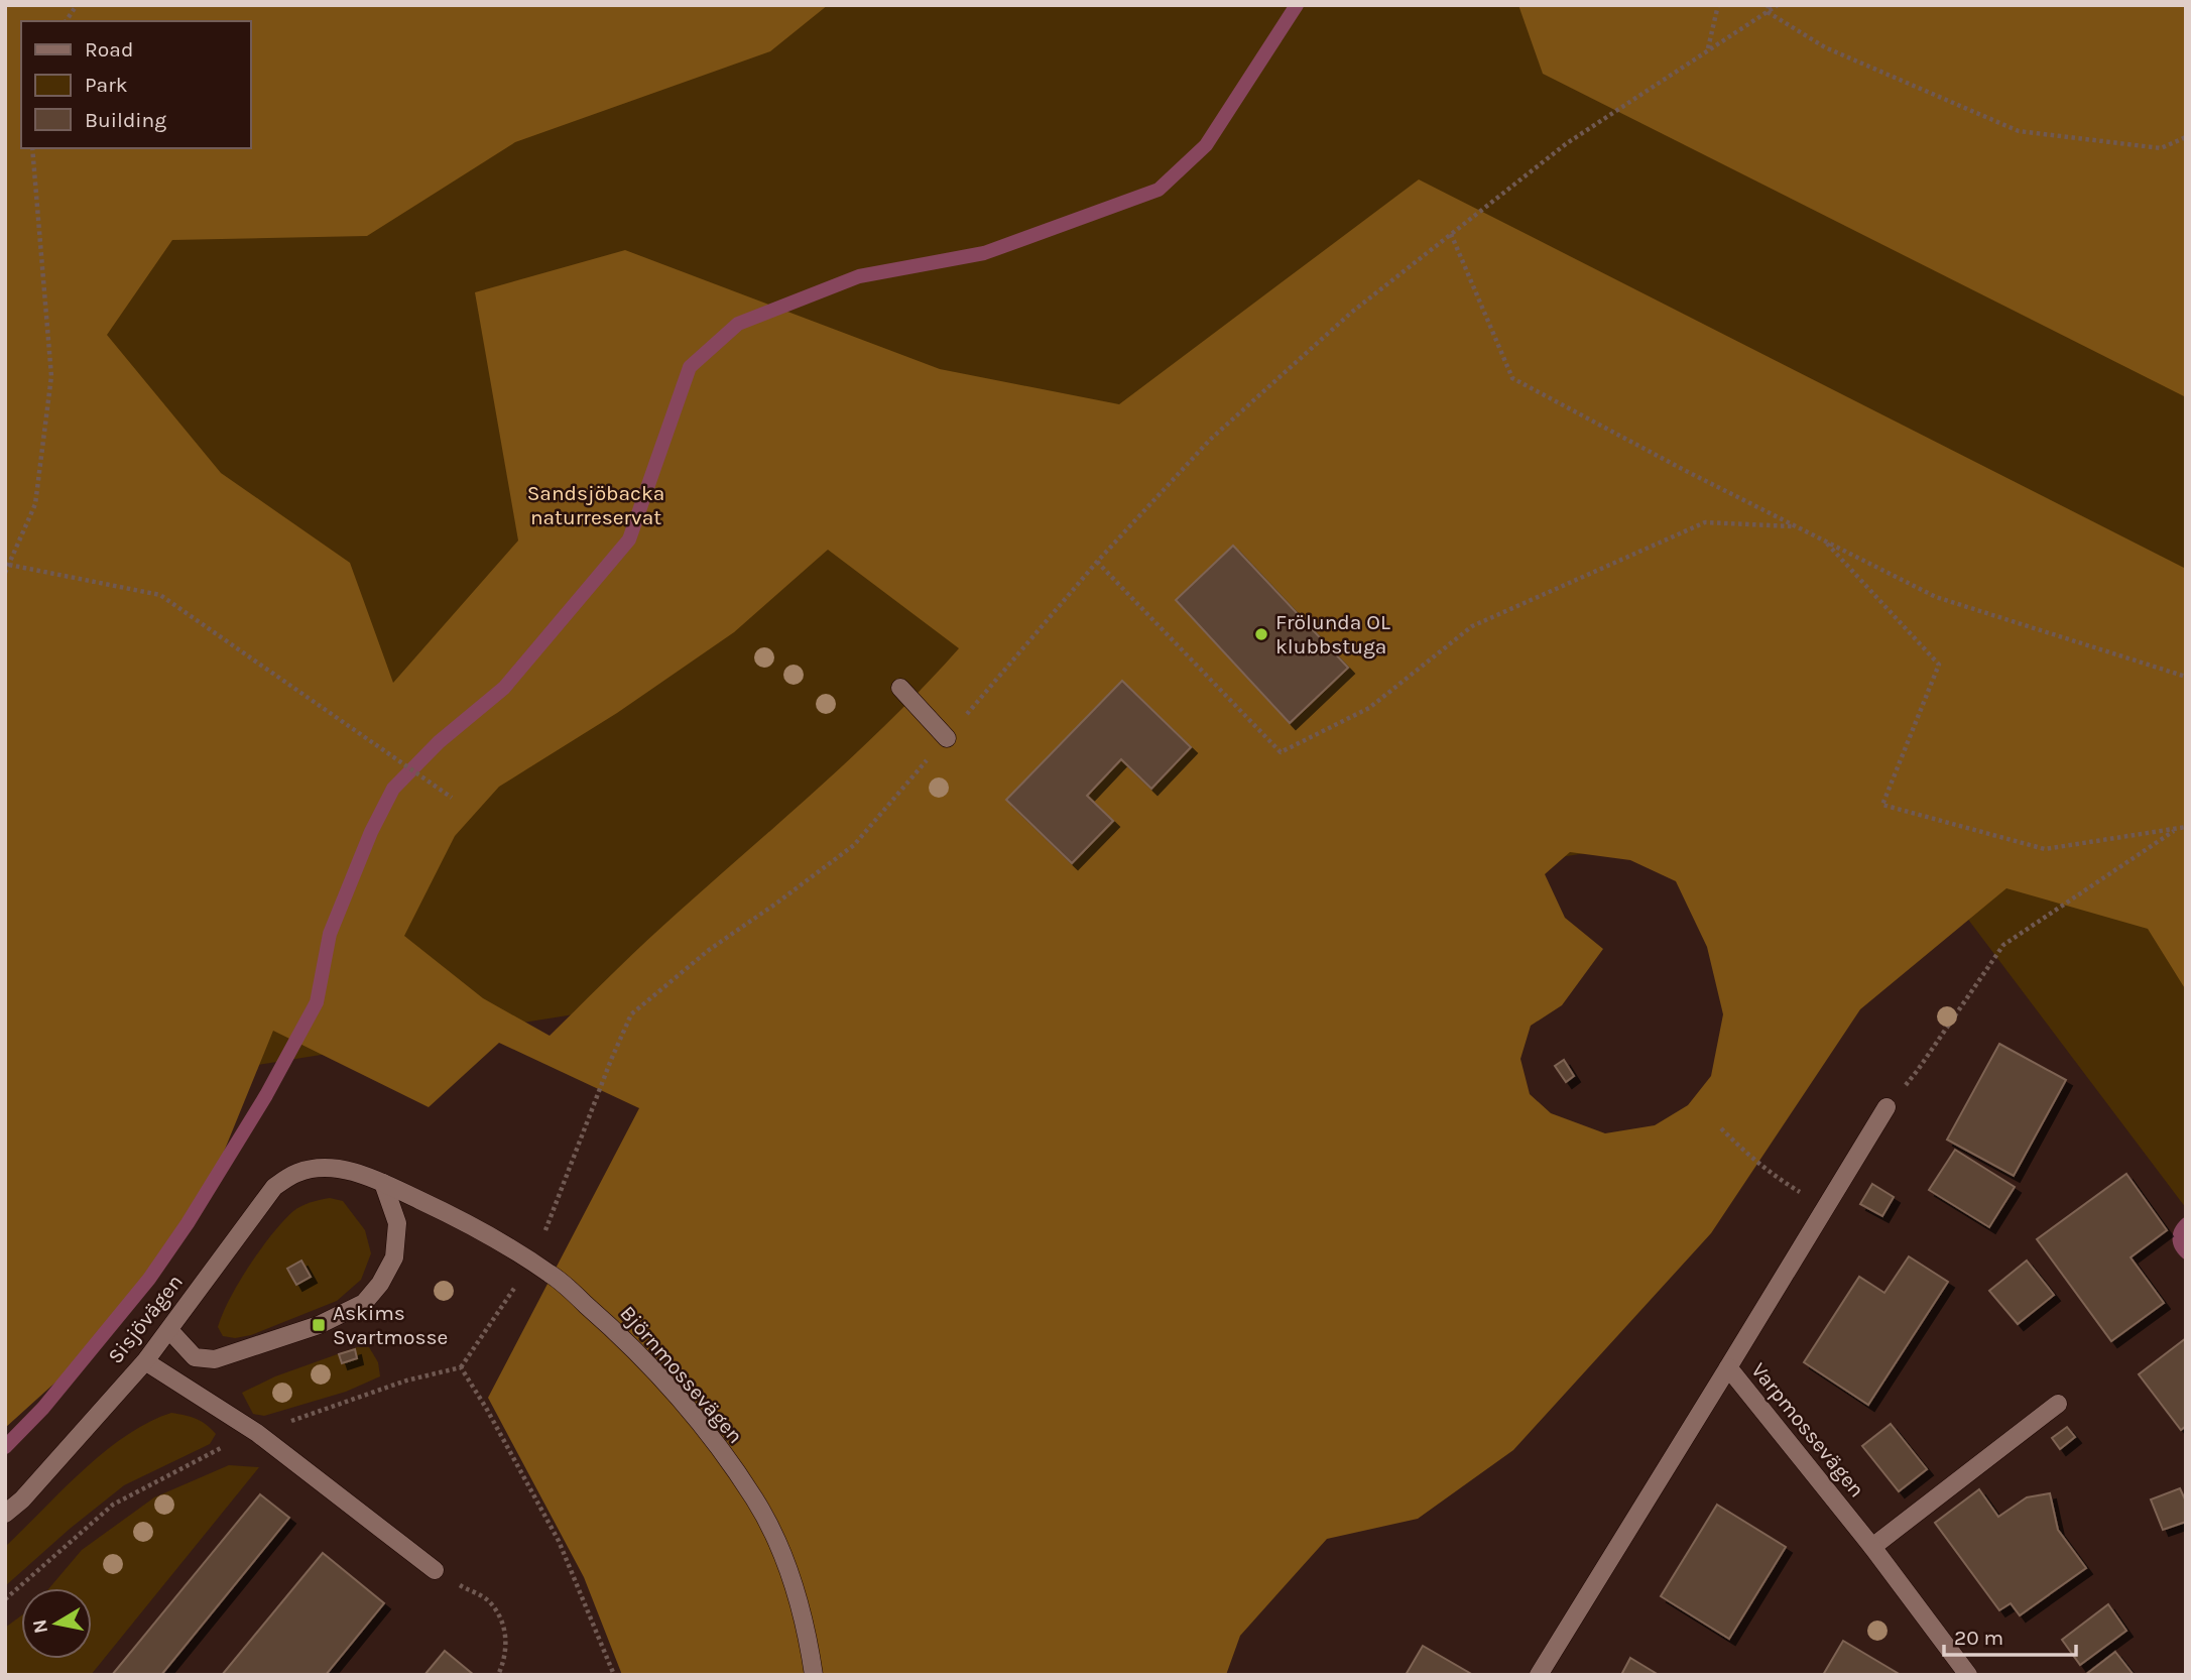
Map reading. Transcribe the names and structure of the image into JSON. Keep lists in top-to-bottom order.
{
  "streets": {
    "street": ["Sisjövägen", "Björnmossevägen", "Varpmossevägen"]
  },
  "crossings": [
    ["Sisjövägen", "Björnmossevägen"]
  ],
  "parks": ["Sandsjöbacka naturreservat"],
  "places": {
    "other": ["Frölunda OL klubbstuga"],
    "transit": ["Askims Svartmosse"]
  },
  "legend": ["Road", "Park", "Building"],
  "scale_bar": "20 m",
  "north": "left"
}
